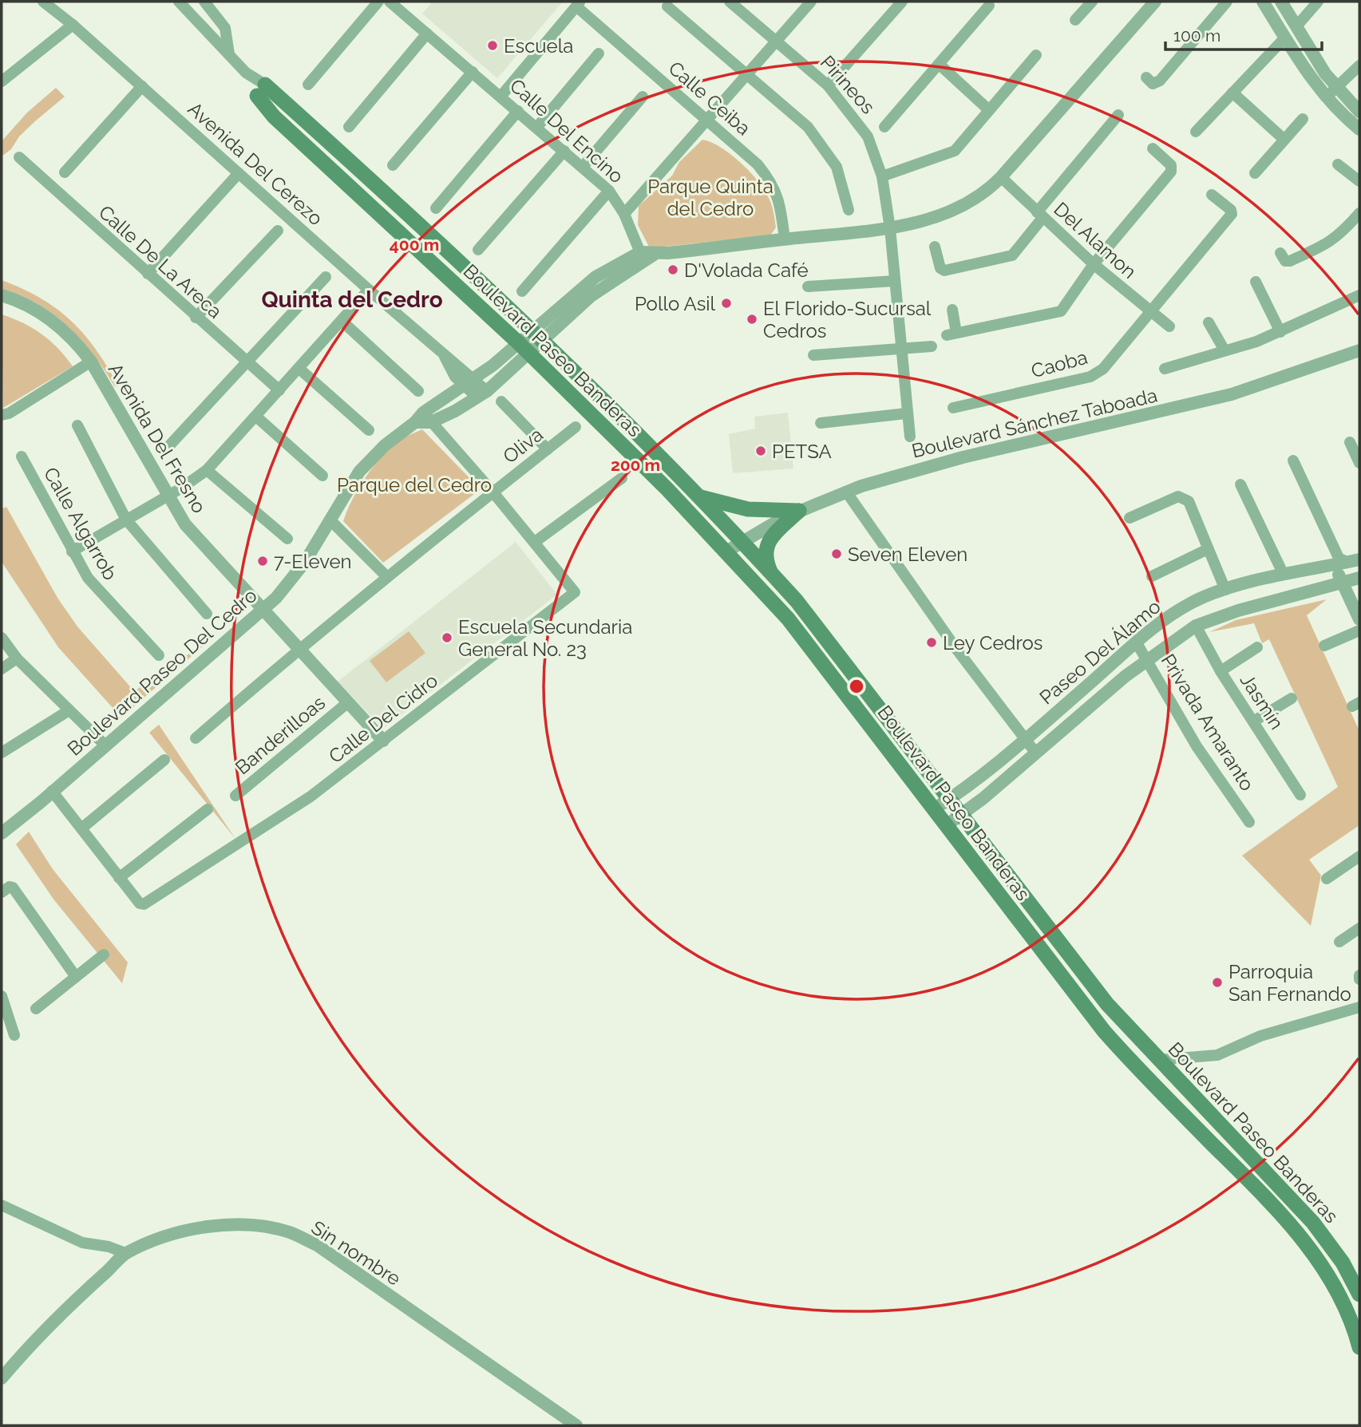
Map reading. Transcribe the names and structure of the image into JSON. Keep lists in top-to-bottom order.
{
  "streets": {
    "main road": ["Boulevard Paseo Banderas"],
    "street": [
      "Pirineos",
      "Calle Ceiba",
      "Calle Del Encino",
      "Avenida Del Cerezo",
      "Del Alamon",
      "Calle De La Areca",
      "Caoba",
      "Boulevard Sánchez Taboada",
      "Avenida Del Fresno",
      "Oliva",
      "Calle Algarrob",
      "Paseo Del Álamo",
      "Boulevard Paseo Del Cedro",
      "Jasmín",
      "Calle Del Cidro",
      "Privada Amaranto",
      "Banderilloas",
      "Sin nombre"
    ]
  },
  "crossings": [
    ["Del Alamon", "Caoba"],
    ["Boulevard Paseo Banderas", "Boulevard Sánchez Taboada"],
    ["Boulevard Paseo Banderas", "Paseo Del Álamo"],
    ["Avenida Del Fresno", "Oliva"],
    ["Avenida Del Fresno", "Boulevard Paseo Del Cedro"],
    ["Avenida Del Fresno", "Calle Del Cidro"],
    ["Avenida Del Fresno", "Banderilloas"],
    ["Oliva", "Calle Del Cidro"],
    ["Paseo Del Álamo", "Jasmín"],
    ["Paseo Del Álamo", "Privada Amaranto"],
    ["Boulevard Paseo Del Cedro", "Calle Del Cidro"]
  ],
  "districts": ["Quinta del Cedro"],
  "parks": ["Parque Quinta del Cedro", "Parque del Cedro"],
  "places": [
    "Escuela",
    "D'Volada Café",
    "Pollo Asil",
    "El Florido-Sucursal Cedros",
    "PETSA",
    "Seven Eleven",
    "7-Eleven",
    "Escuela Secundaria General No. 23",
    "Ley Cedros",
    "Parroquia San Fernando"
  ],
  "scale_bar": "100 m",
  "rings": ["400 m", "200 m"]
}
